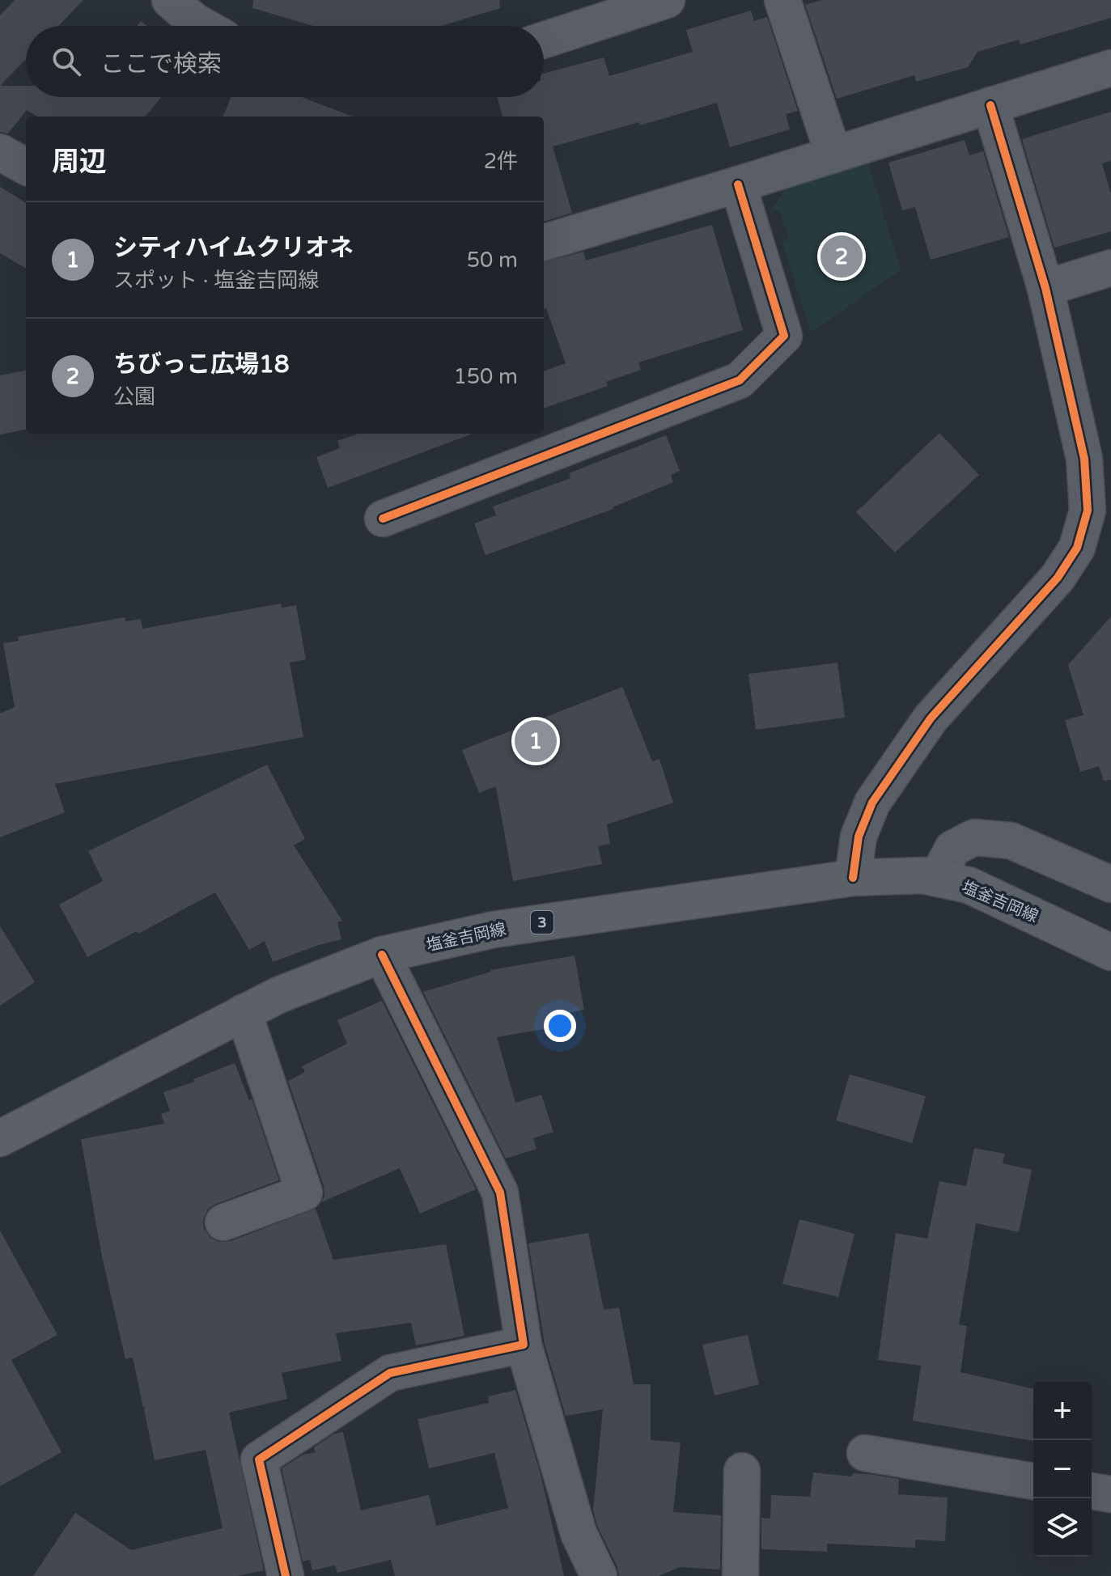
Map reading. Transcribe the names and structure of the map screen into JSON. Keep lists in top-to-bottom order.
{
  "streets": {
    "main road": ["塩釜吉岡線", "3"]
  },
  "page": {
    "search": "ここで検索",
    "heading": ["周辺", "2件"],
    "list": [
      {
        "mark": "1",
        "name": "シティハイムクリオネ",
        "note": "スポット · 塩釜吉岡線",
        "value": "50 m"
      },
      {
        "mark": "2",
        "name": "ちびっこ広場18",
        "note": "公園",
        "value": "150 m"
      }
    ],
    "pins": ["2", "1"],
    "map_buttons": ["+", "−"]
  }
}
